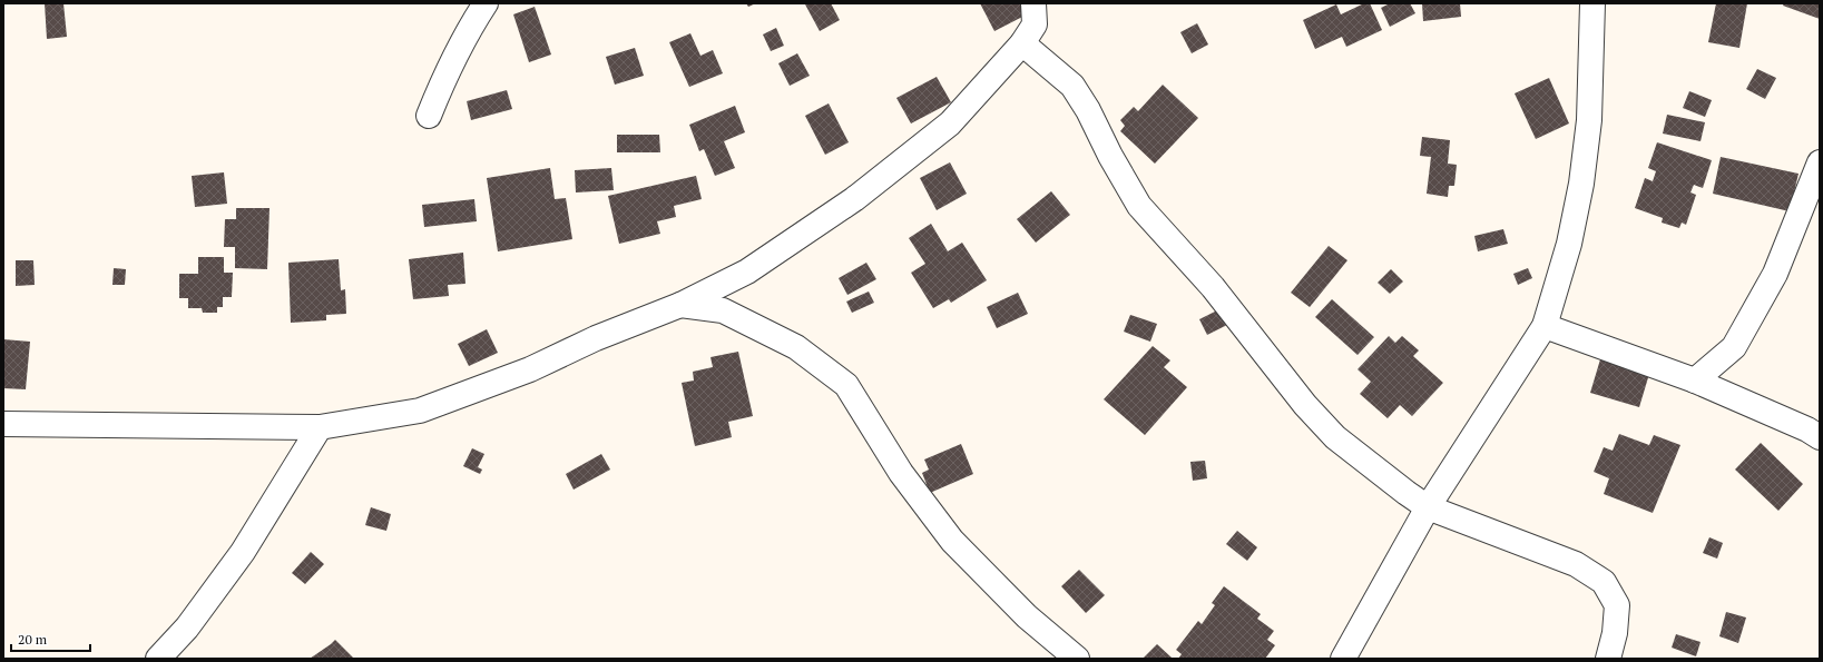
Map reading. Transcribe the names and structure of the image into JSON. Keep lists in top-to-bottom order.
{
  "scale_bar": "20 m"
}
